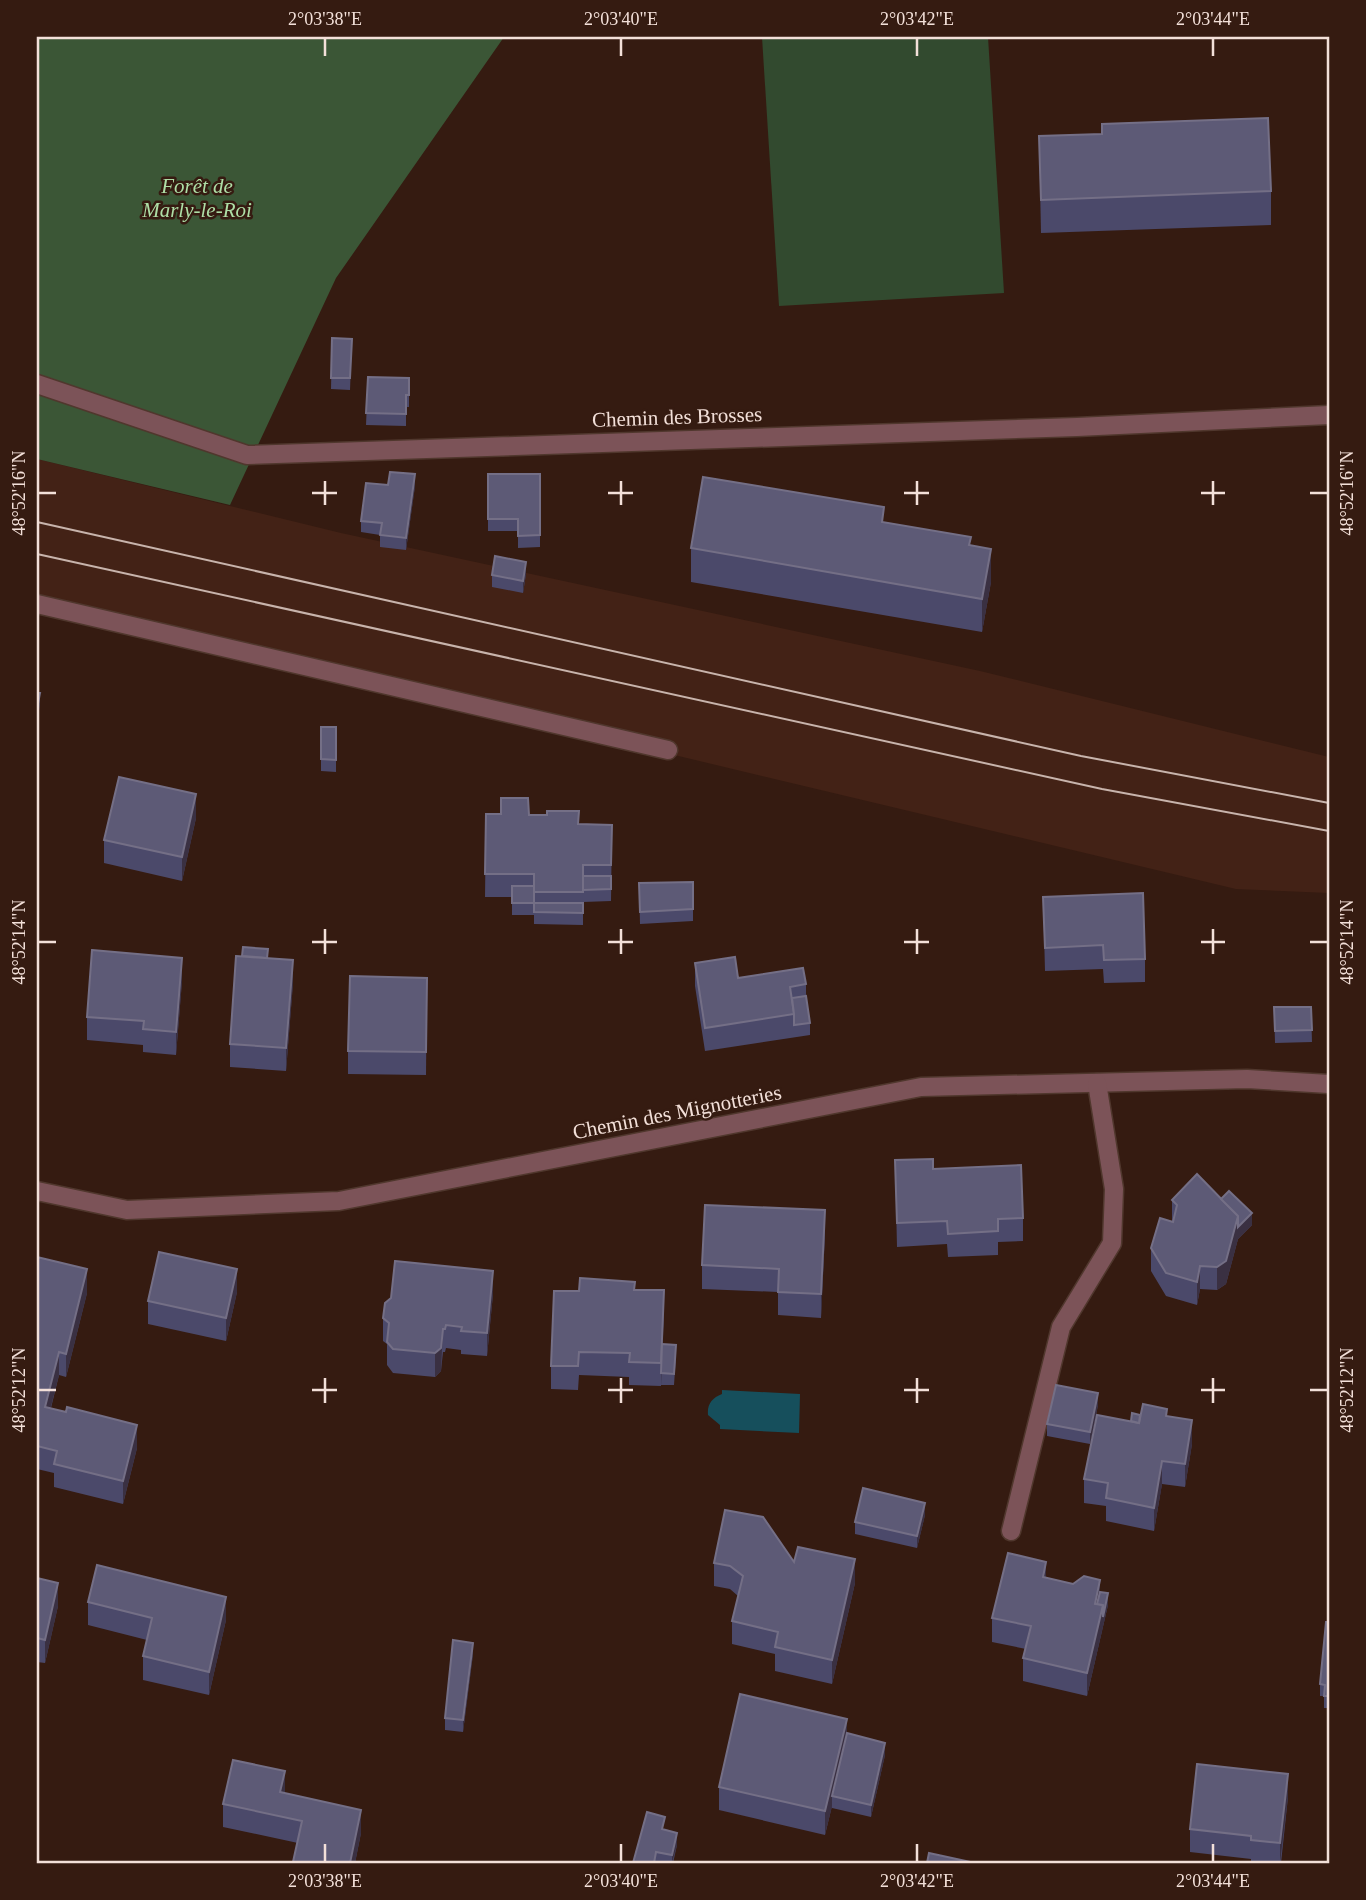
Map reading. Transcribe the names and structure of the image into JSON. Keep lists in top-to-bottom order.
{
  "streets": {
    "street": ["Chemin des Brosses", "Chemin des Mignotteries"]
  },
  "parks": ["Forêt de Marly-le-Roi"],
  "coordinates": [
    "2°03'38\"E",
    "2°03'40\"E",
    "2°03'42\"E",
    "2°03'44\"E",
    "48°52'16\"N",
    "48°52'14\"N",
    "48°52'12\"N"
  ]
}
